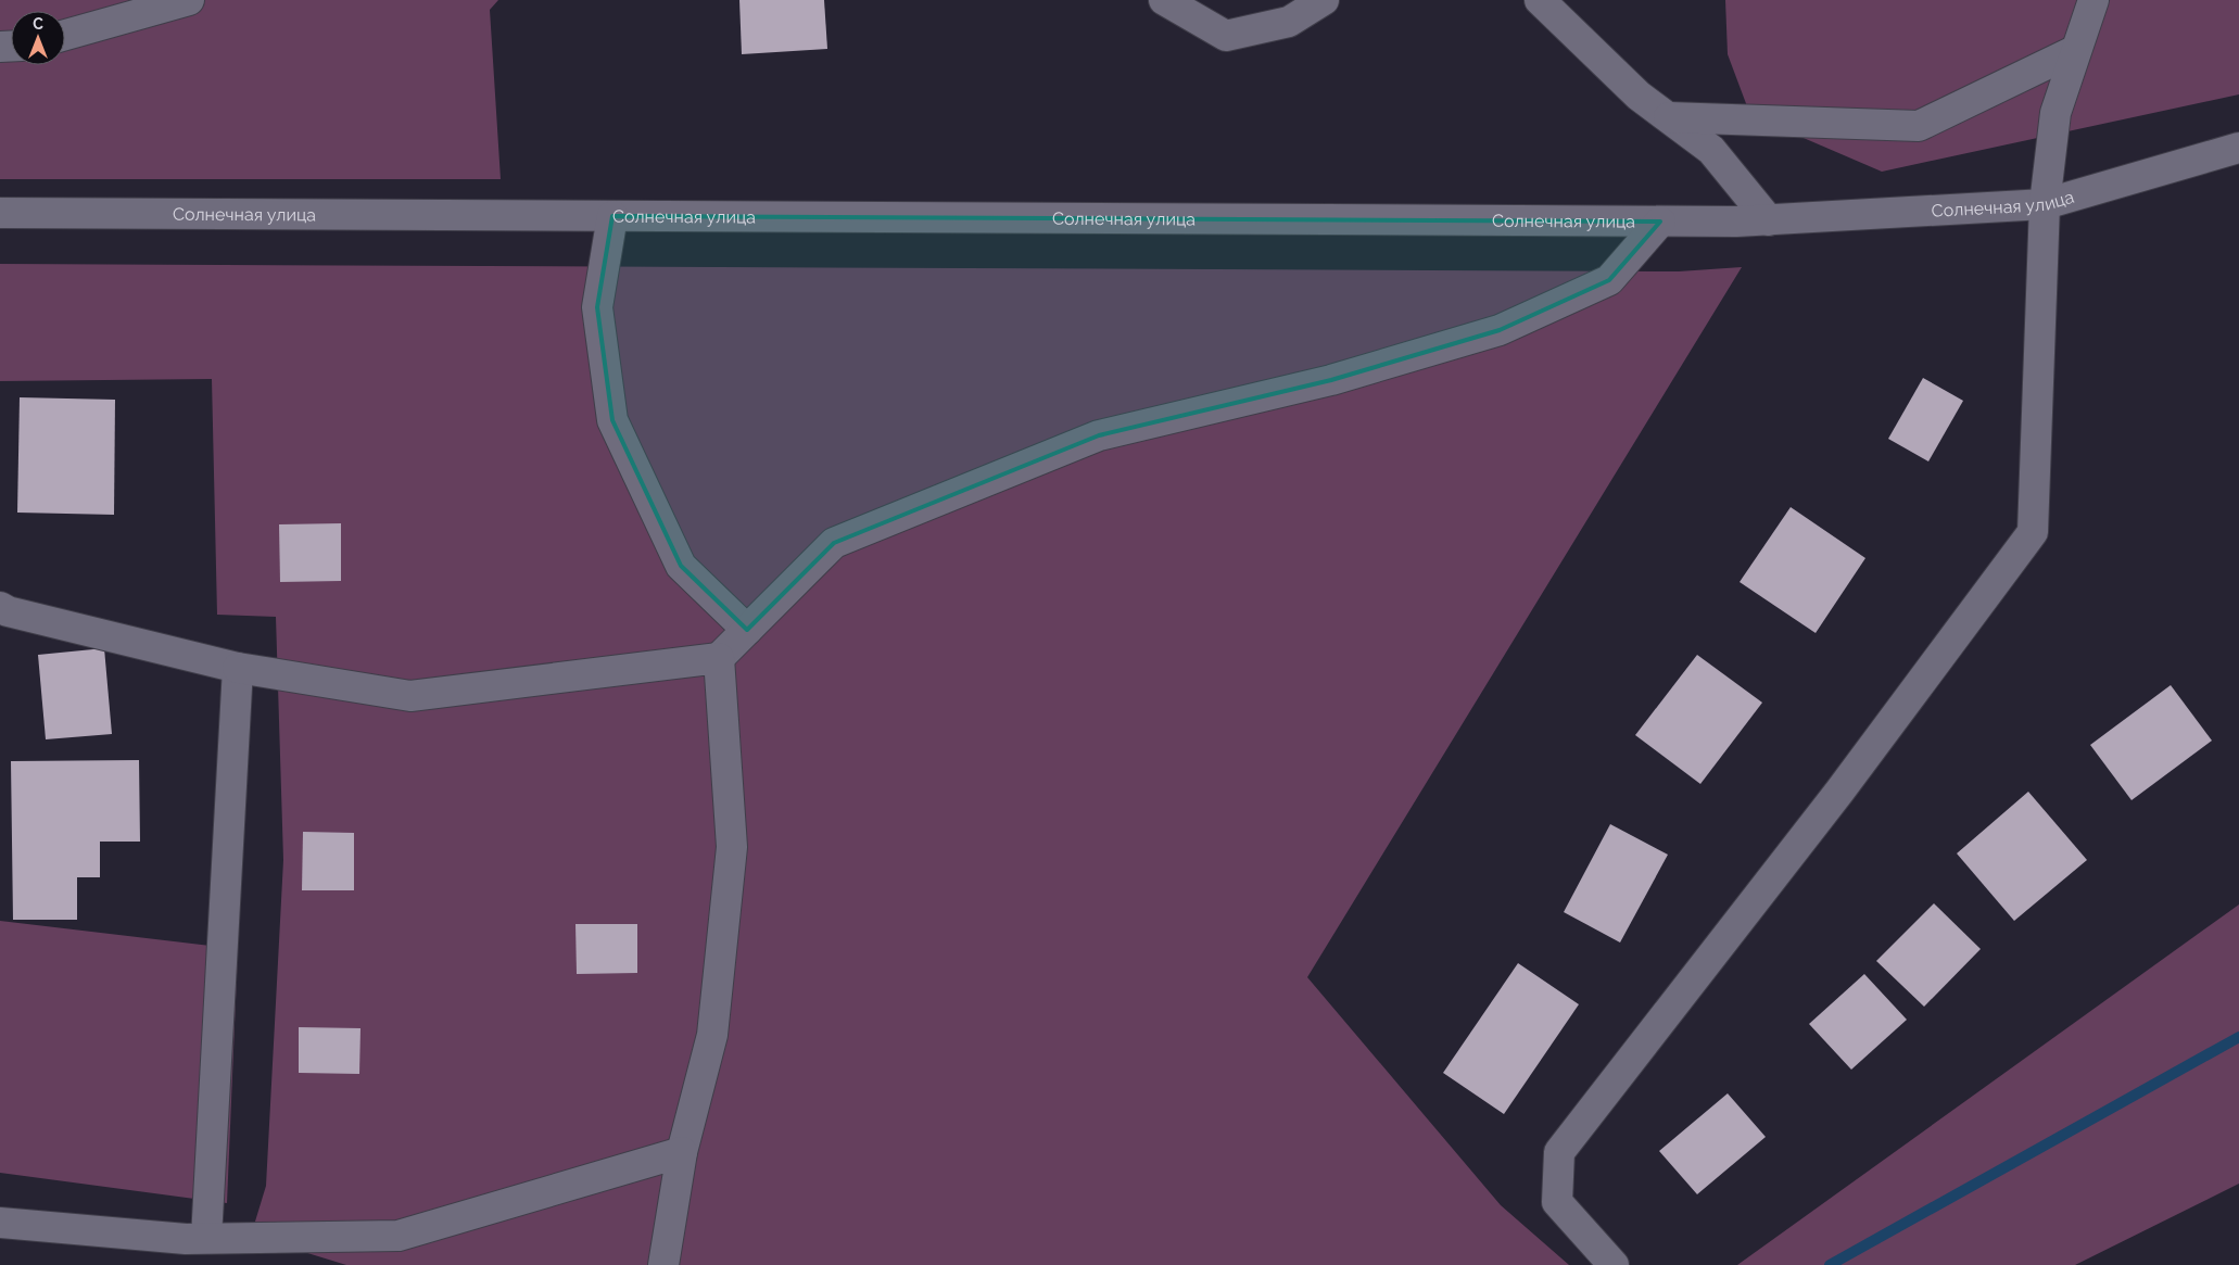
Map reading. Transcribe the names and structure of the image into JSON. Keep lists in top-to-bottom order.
{
  "streets": {
    "street": ["Солнечная улица"]
  },
  "north": "top"
}
